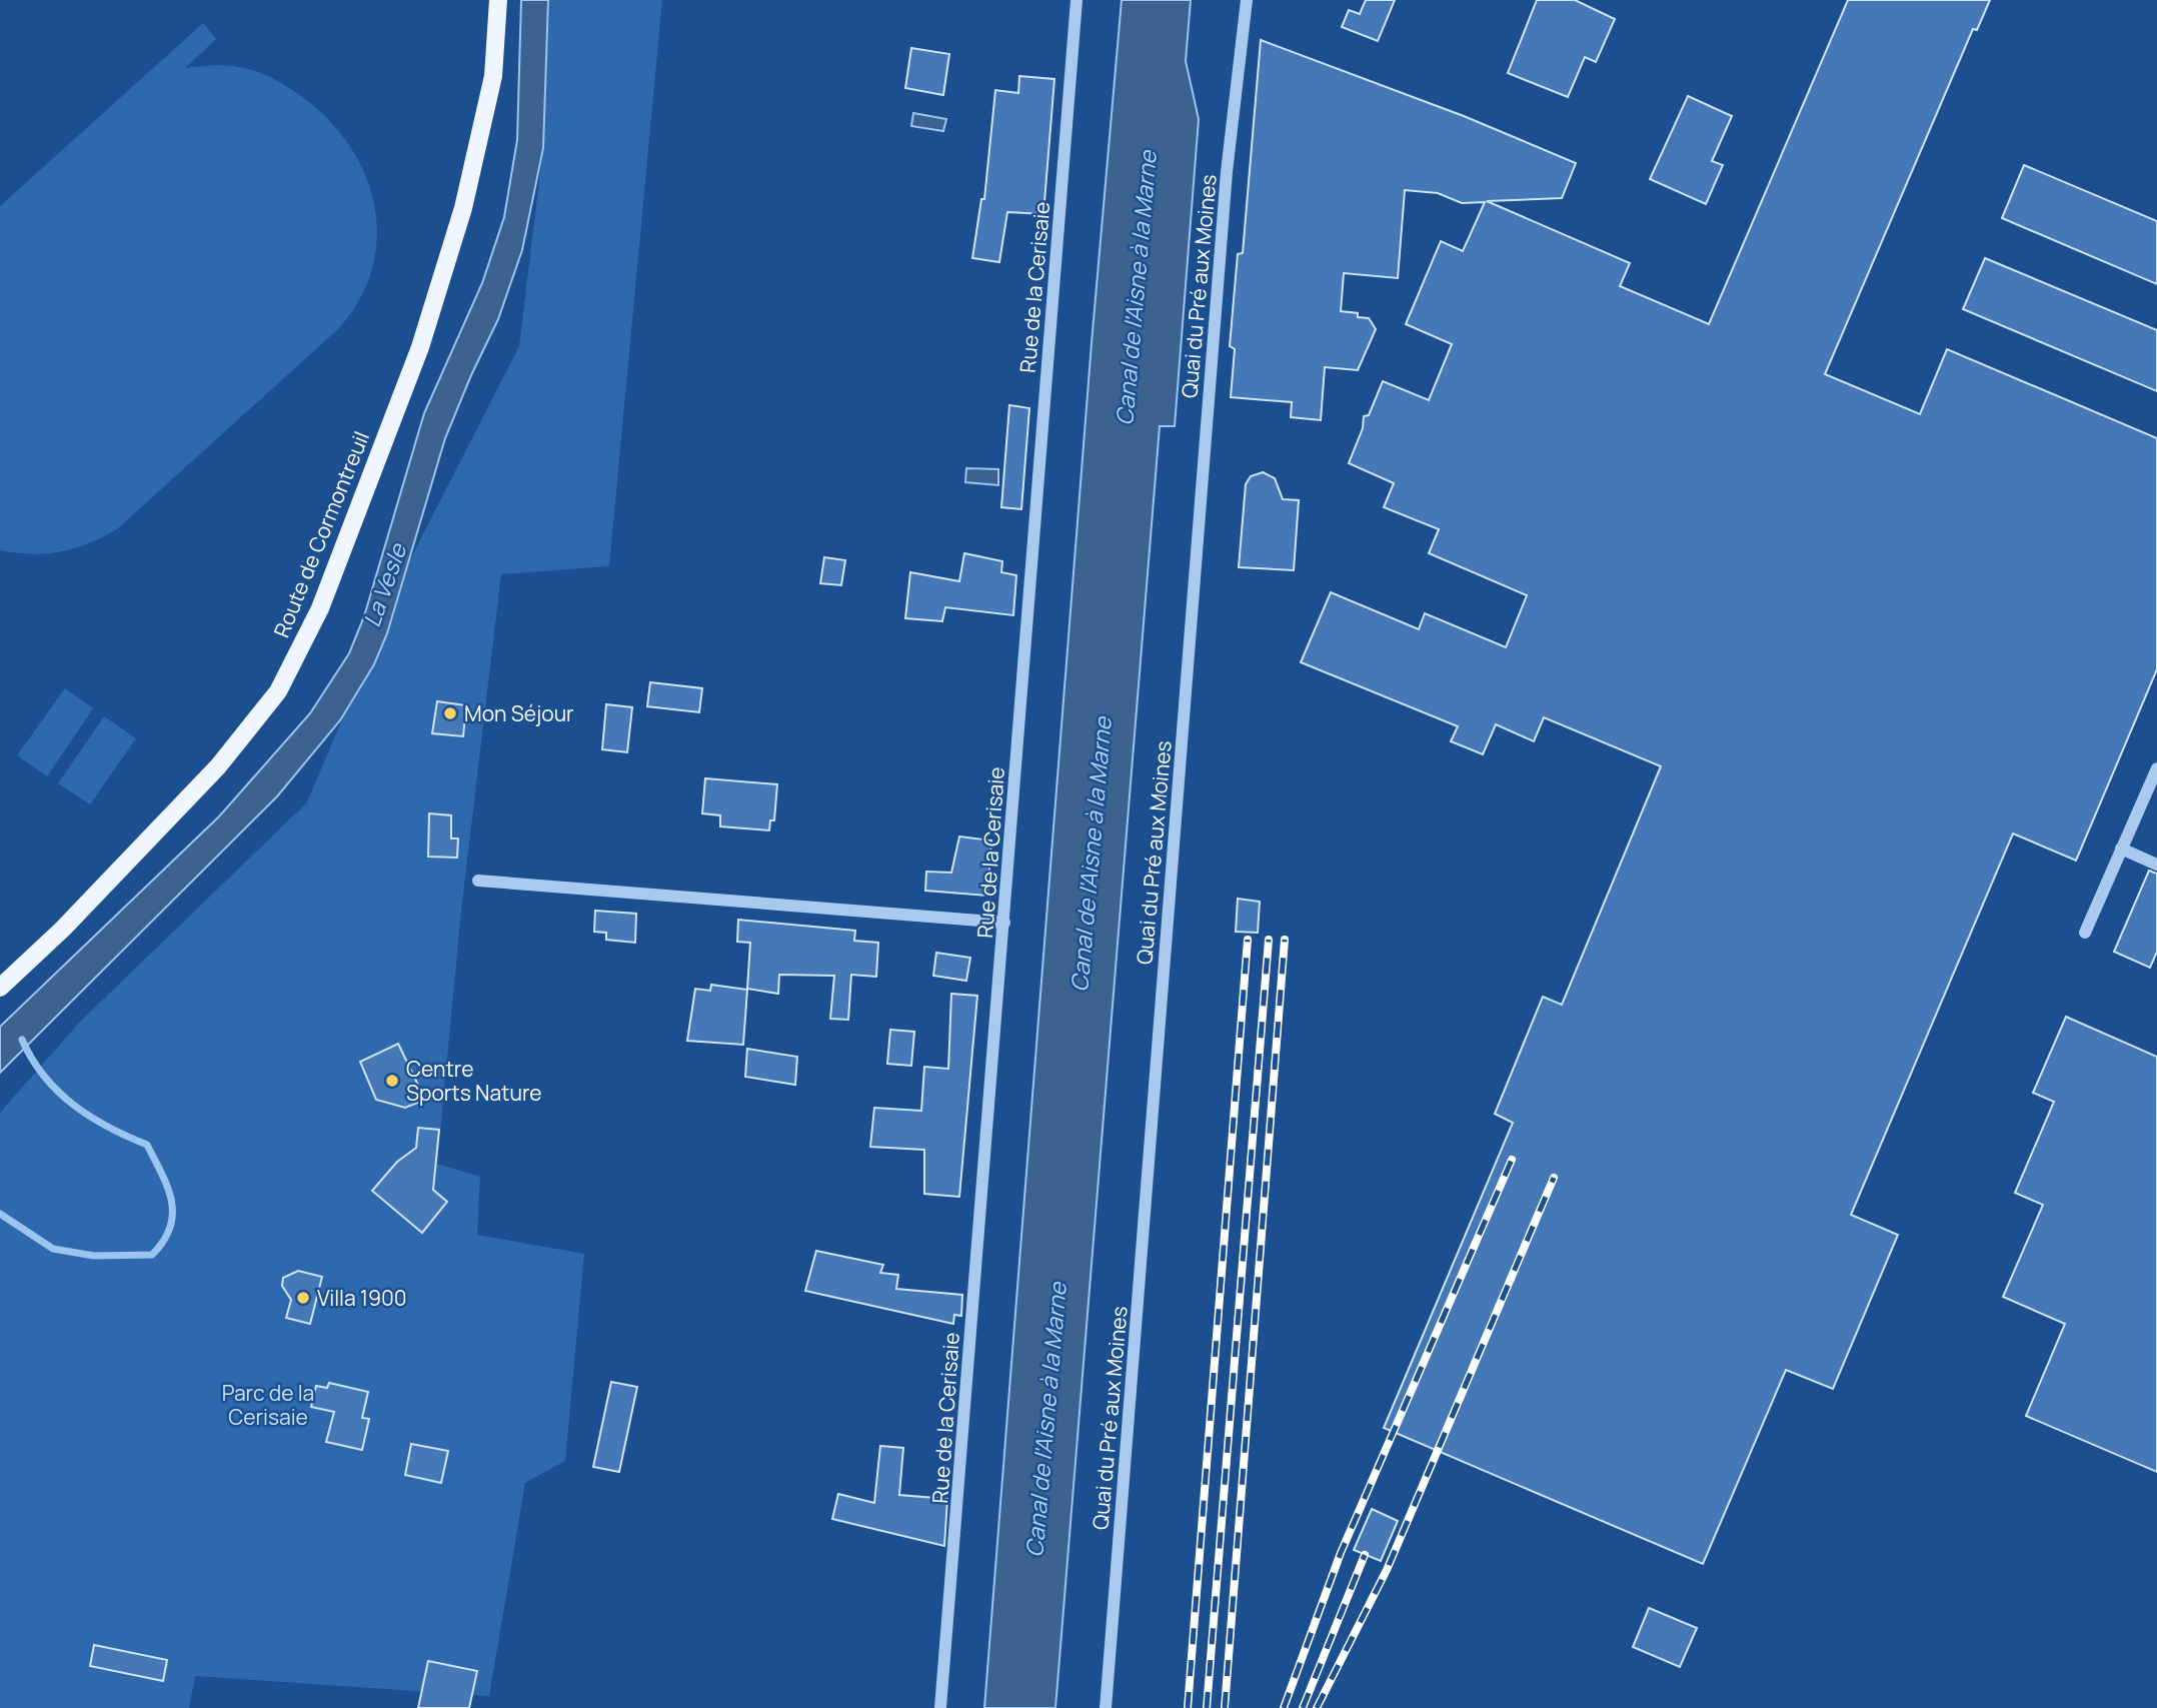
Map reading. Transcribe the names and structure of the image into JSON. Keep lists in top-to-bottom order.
{
  "streets": {
    "main road": ["Route de Cormontreuil"],
    "street": ["Quai du Pré aux Moines", "Rue de la Cerisaie"]
  },
  "water": ["Canal de l'Aisne à la Marne", "La Vesle"],
  "parks": ["Parc de la Cerisaie"],
  "places": ["Mon Séjour", "Centre Sports Nature", "Villa 1900"]
}
